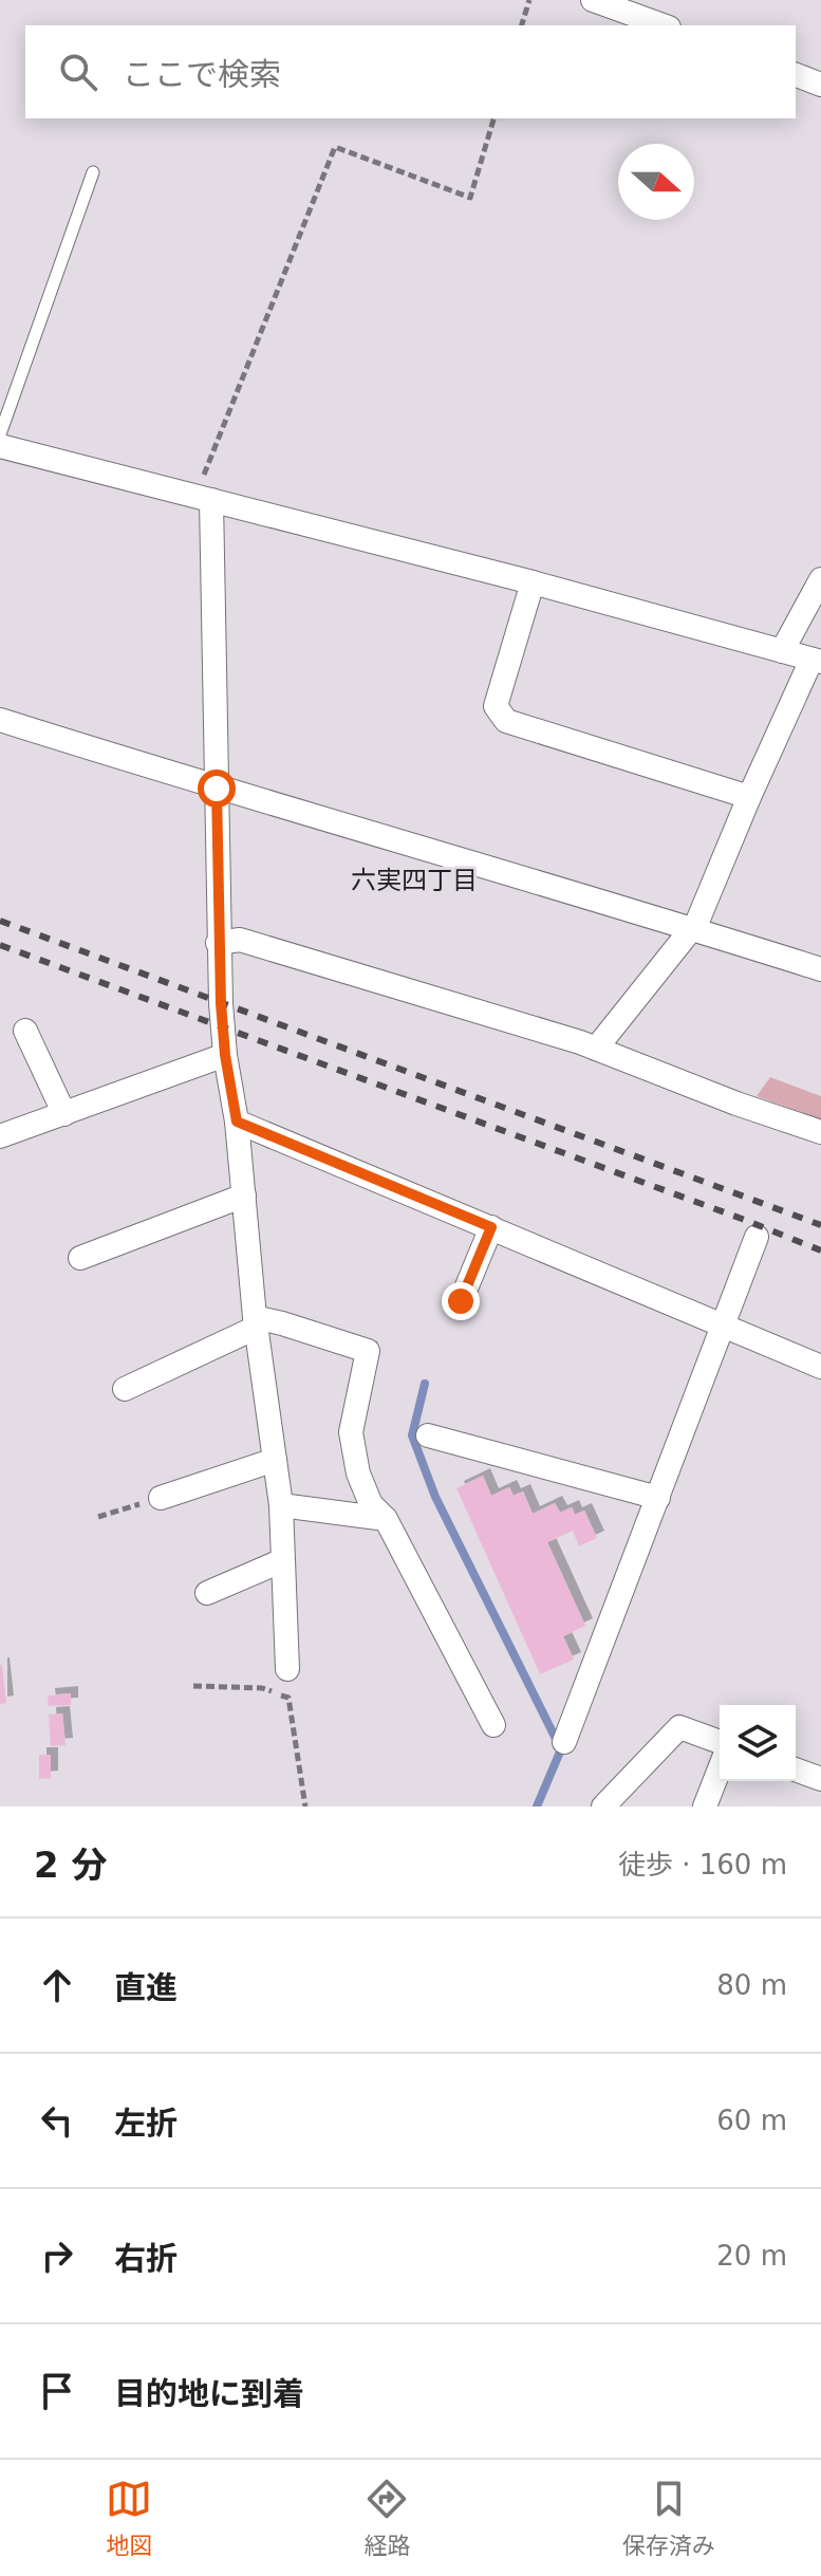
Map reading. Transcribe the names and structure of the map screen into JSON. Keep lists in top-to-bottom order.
{
  "districts": ["六実四丁目"],
  "north": "right",
  "page": {
    "search": "ここで検索",
    "heading": ["2 分", "徒歩 · 160 m"],
    "list": [
      ["直進", "80 m"],
      ["左折", "60 m"],
      ["右折", "20 m"],
      "目的地に到着"
    ],
    "nav": ["地図", "経路", "保存済み"]
  }
}
